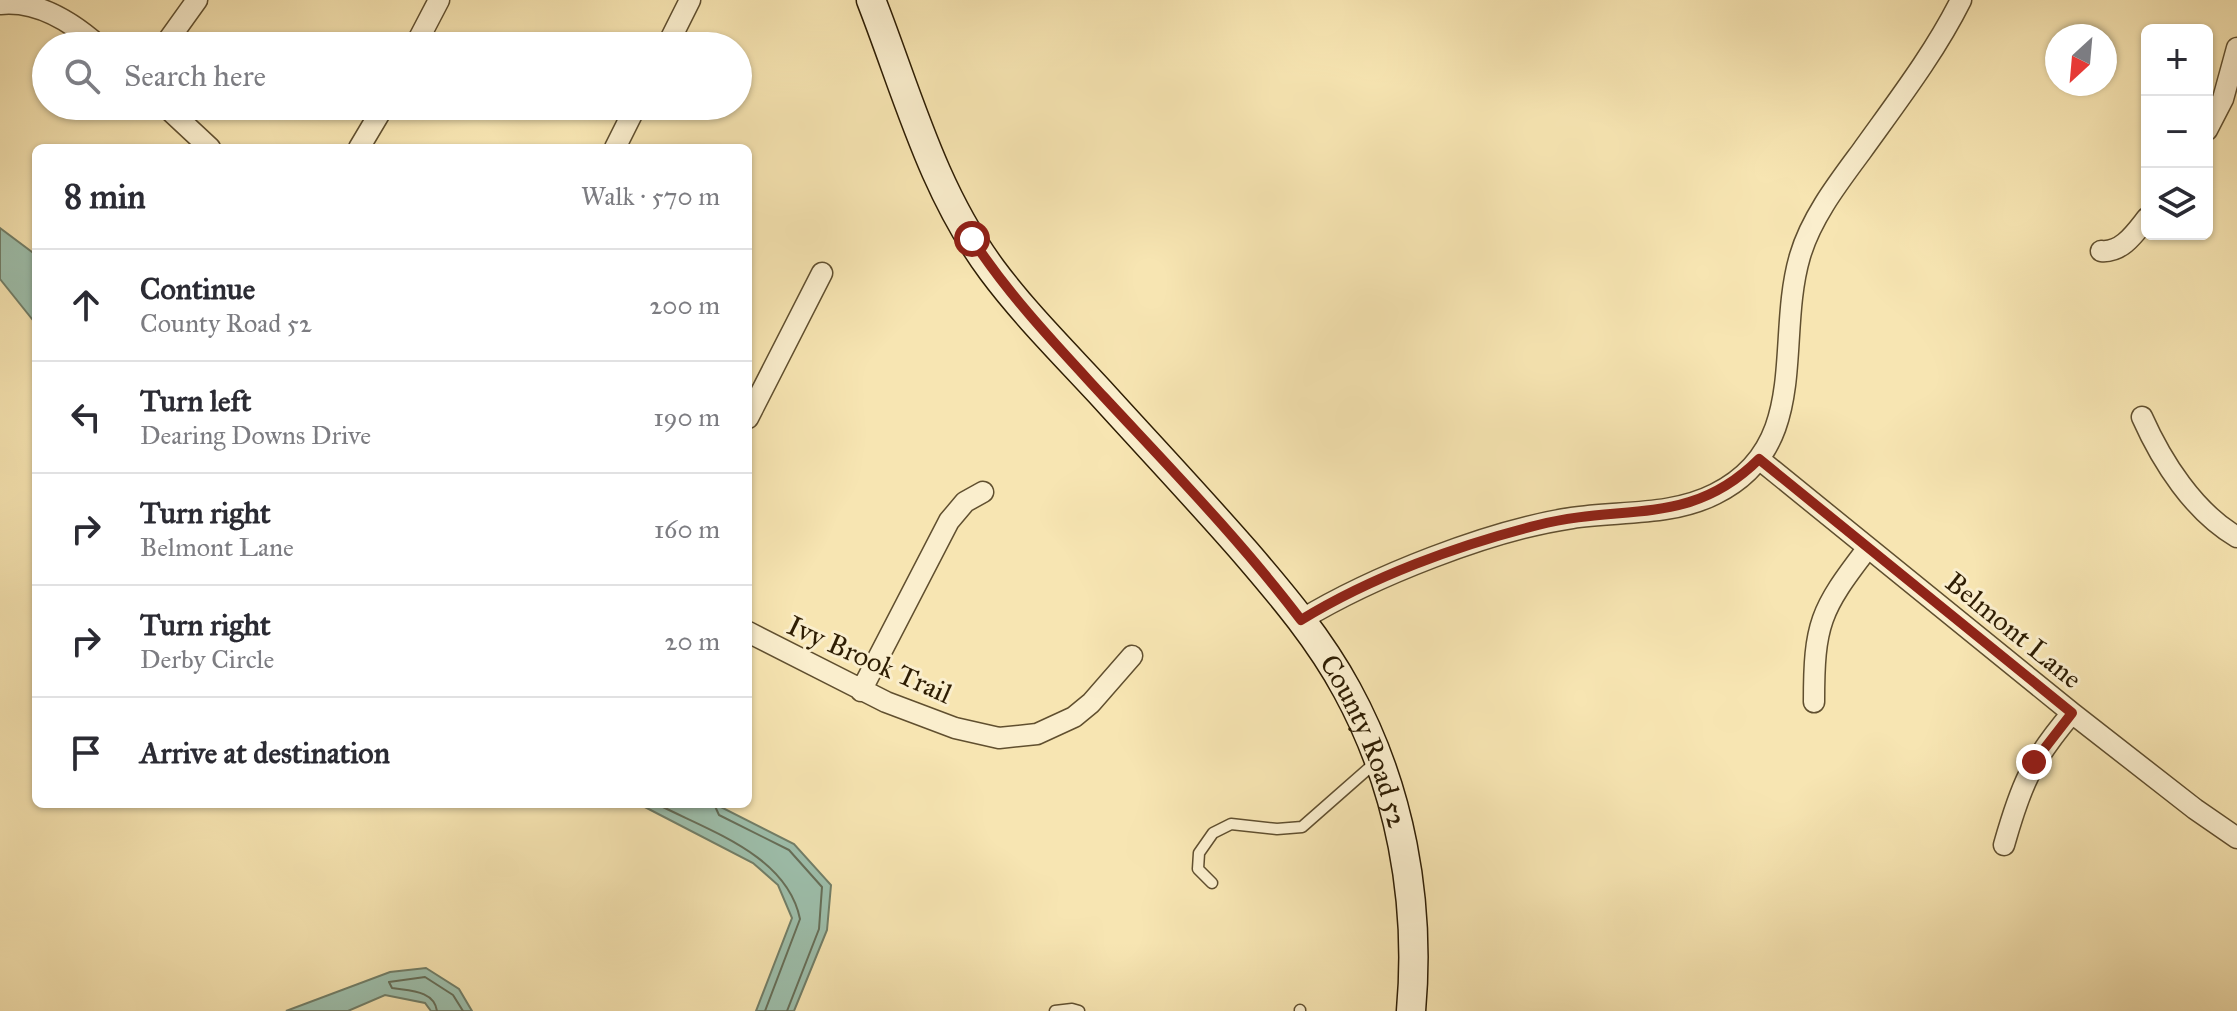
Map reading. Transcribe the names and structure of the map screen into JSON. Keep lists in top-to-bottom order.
{
  "streets": {
    "street": ["Belmont Lane", "Ivy Brook Trail", "County Road 52"]
  },
  "north": "bottom left",
  "page": {
    "map_buttons": ["+", "−"],
    "search": "Search here",
    "heading": ["8 min", "Walk · 570 m"],
    "list": [
      ["Continue", "County Road 52", "200 m"],
      ["Turn left", "Dearing Downs Drive", "190 m"],
      ["Turn right", "Belmont Lane", "160 m"],
      ["Turn right", "Derby Circle", "20 m"],
      "Arrive at destination"
    ]
  }
}
